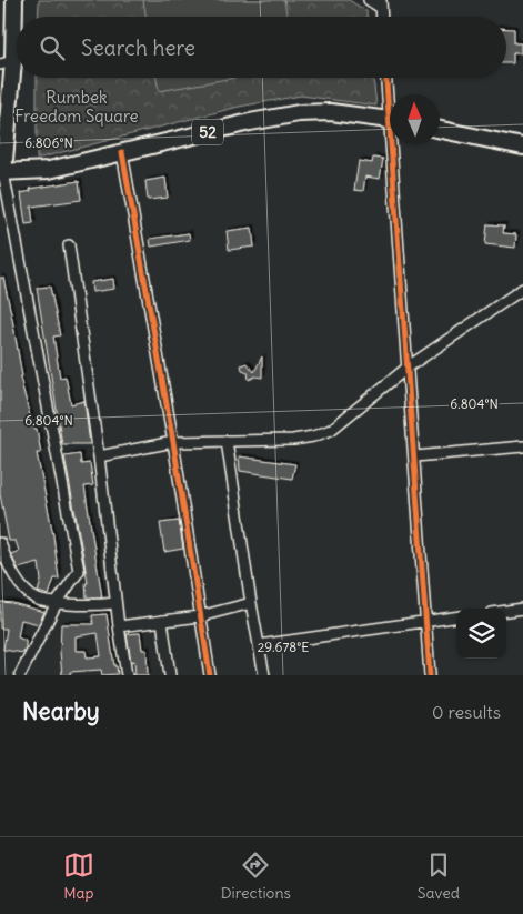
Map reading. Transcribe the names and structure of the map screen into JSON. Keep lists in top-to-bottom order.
{
  "streets": {
    "main road": ["52"]
  },
  "parks": ["Rumbek Freedom Square"],
  "north": "top",
  "page": {
    "search": "Search here",
    "heading": ["Nearby", "0 results"],
    "nav": ["Map", "Directions", "Saved"]
  },
  "coordinates": ["6.806°N", "6.804°N", "29.678°E"]
}
